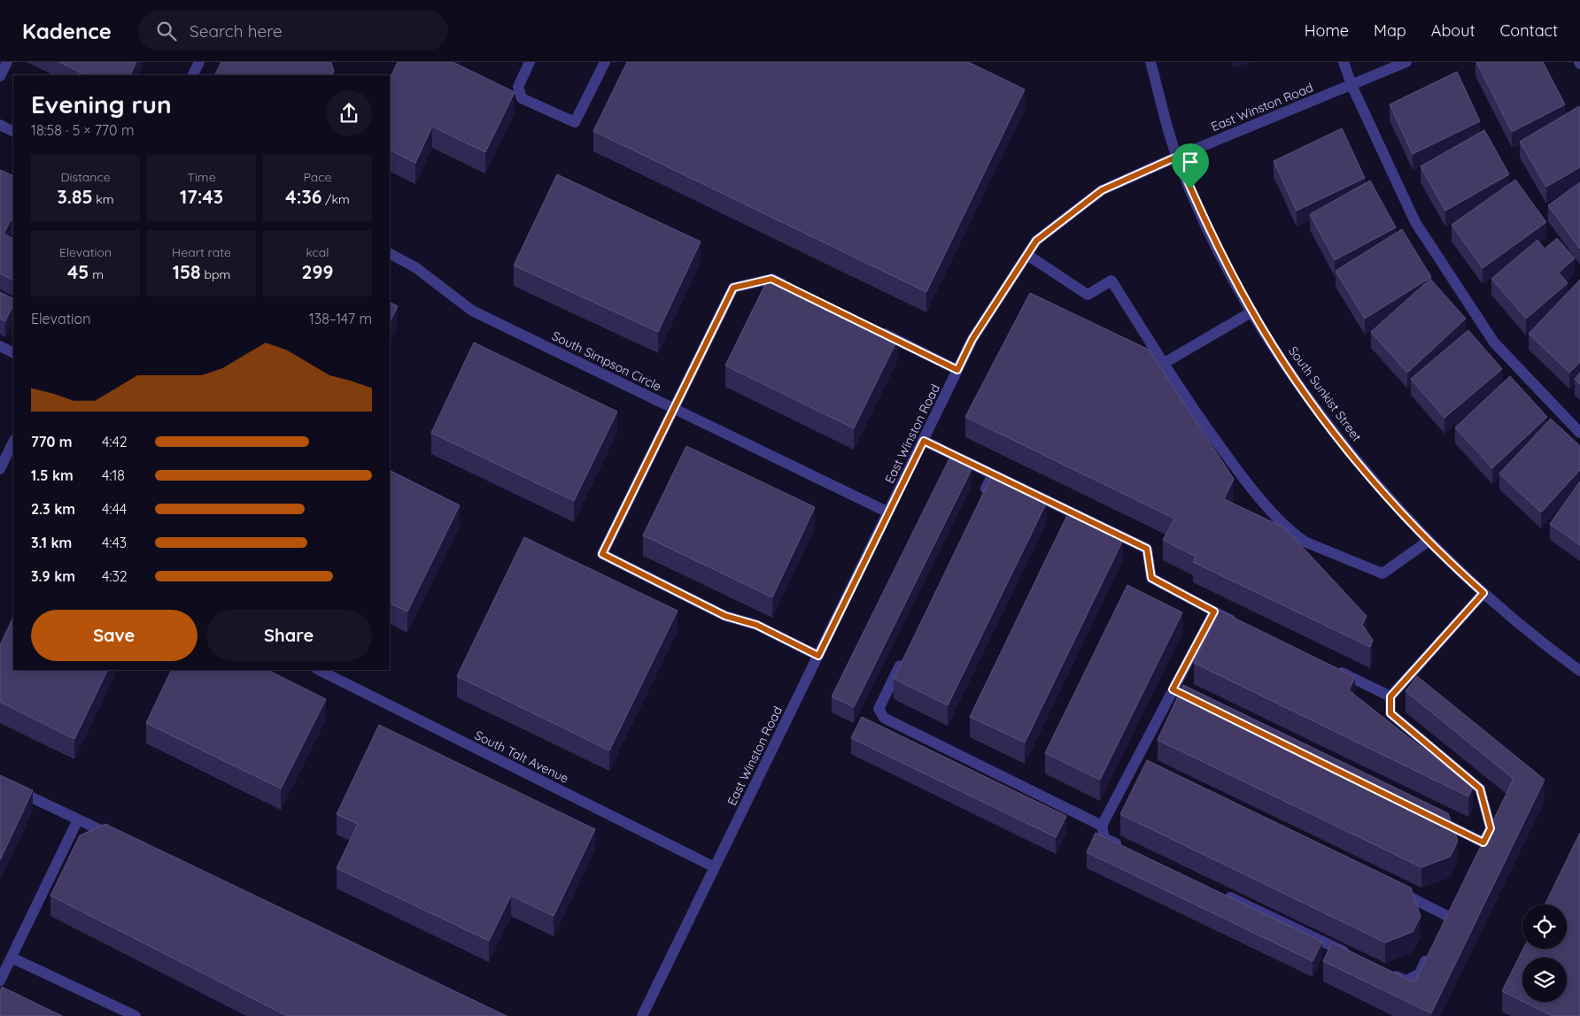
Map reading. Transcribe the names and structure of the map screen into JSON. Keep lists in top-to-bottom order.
{
  "streets": {
    "street": [
      "East Winston Road",
      "South Simpson Circle",
      "South Sunkist Street",
      "South Talt Avenue"
    ]
  },
  "crossings": [
    ["East Winston Road", "South Simpson Circle"],
    ["East Winston Road", "South Sunkist Street"],
    ["East Winston Road", "South Talt Avenue"]
  ],
  "page": {
    "header": "Kadence",
    "search": "Search here",
    "nav": [
      "Home",
      "Map",
      "About",
      "Contact"
    ],
    "heading": ["Evening run", "18:58 · 5 × 770 m"],
    "stats": [
      ["Distance", "3.85 km"],
      ["Time", "17:43"],
      ["Pace", "4:36 /km"],
      ["Elevation", "45 m"],
      ["Heart rate", "158 bpm"],
      ["kcal", "299"]
    ],
    "chart": ["Elevation", "138–147 m"],
    "list": [
      {
        "name": "770 m",
        "note": "4:42"
      },
      {
        "name": "1.5 km",
        "note": "4:18"
      },
      {
        "name": "2.3 km",
        "note": "4:44"
      },
      {
        "name": "3.1 km",
        "note": "4:43"
      },
      {
        "name": "3.9 km",
        "note": "4:32"
      }
    ],
    "buttons": ["Save", "Share"]
  }
}
